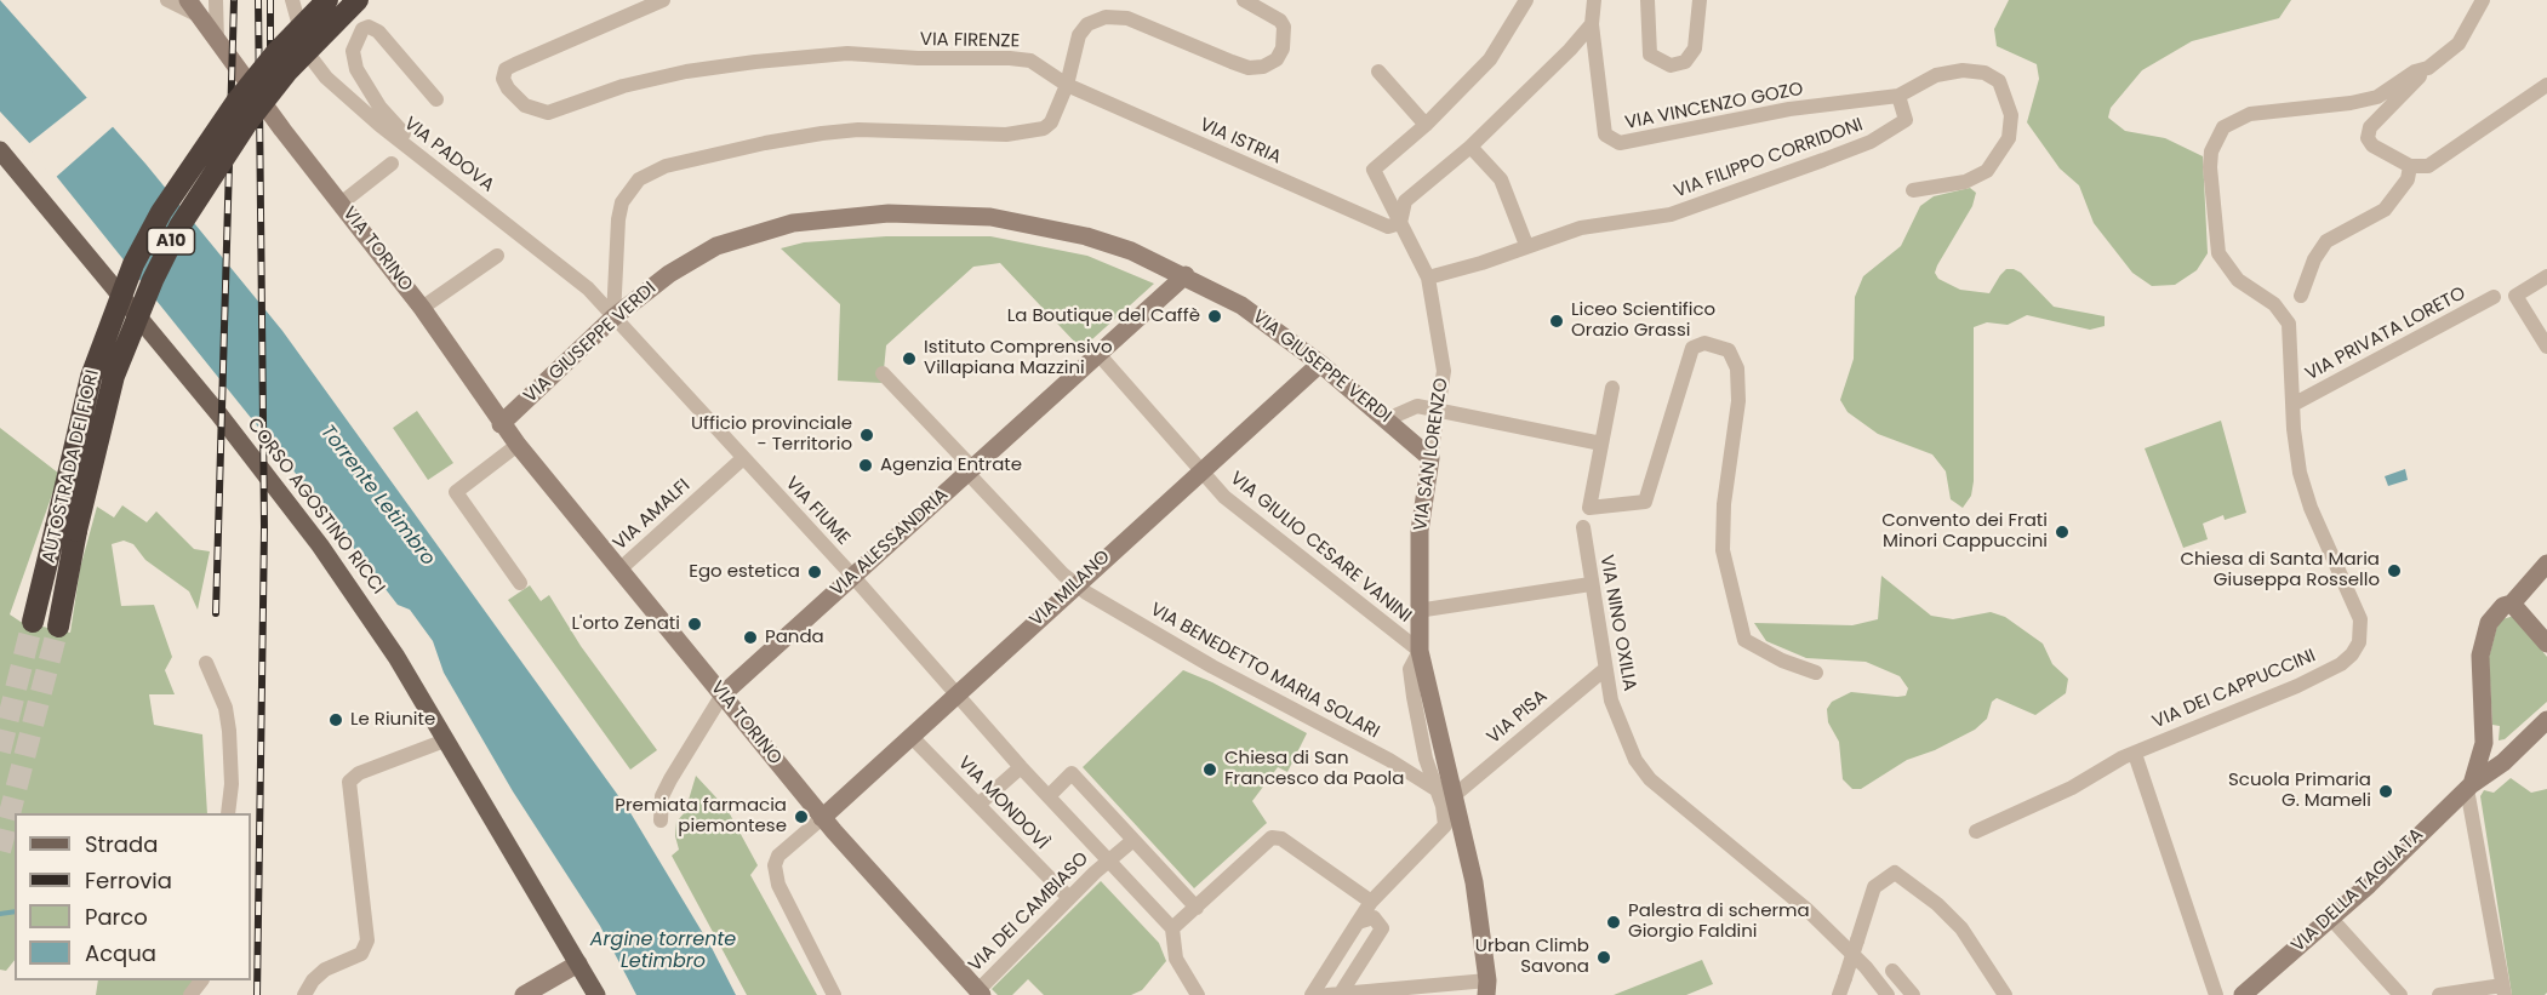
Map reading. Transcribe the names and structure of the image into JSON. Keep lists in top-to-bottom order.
{
  "streets": {
    "highway": ["A10", "AUTOSTRADA DEI FIORI"],
    "main road": ["CORSO AGOSTINO RICCI"],
    "street": [
      "VIA FIRENZE",
      "VIA VINCENZO GOZO",
      "VIA ISTRIA",
      "VIA PADOVA",
      "VIA FILIPPO CORRIDONI",
      "VIA TORINO",
      "VIA PRIVATA LORETO",
      "VIA GIUSEPPE VERDI",
      "VIA SAN LORENZO",
      "VIA FIUME",
      "VIA AMALFI",
      "VIA ALESSANDRIA",
      "VIA GIULIO CESARE VANINI",
      "VIA MILANO",
      "VIA NINO OXILIA",
      "VIA BENEDETTO MARIA SOLARI",
      "VIA DEI CAPPUCCINI",
      "VIA PISA",
      "VIA MONDOVÌ",
      "VIA DELLA TAGLIATA",
      "VIA DEI CAMBIASO"
    ]
  },
  "crossings": [
    ["VIA FIRENZE", "VIA ISTRIA"],
    ["VIA VINCENZO GOZO", "VIA FILIPPO CORRIDONI"],
    ["VIA ISTRIA", "VIA SAN LORENZO"],
    ["VIA PADOVA", "VIA GIUSEPPE VERDI"],
    ["VIA PADOVA", "VIA FIUME"],
    ["VIA FILIPPO CORRIDONI", "VIA SAN LORENZO"],
    ["VIA TORINO", "VIA GIUSEPPE VERDI"],
    ["VIA TORINO", "VIA AMALFI"],
    ["VIA TORINO", "VIA ALESSANDRIA"],
    ["VIA TORINO", "VIA MILANO"],
    ["VIA TORINO", "VIA DEI CAMBIASO"],
    ["VIA PRIVATA LORETO", "VIA DEI CAPPUCCINI"],
    ["VIA GIUSEPPE VERDI", "VIA SAN LORENZO"],
    ["VIA GIUSEPPE VERDI", "VIA FIUME"],
    ["VIA GIUSEPPE VERDI", "VIA ALESSANDRIA"],
    ["VIA GIUSEPPE VERDI", "VIA MILANO"],
    ["VIA SAN LORENZO", "VIA GIULIO CESARE VANINI"],
    ["VIA SAN LORENZO", "VIA BENEDETTO MARIA SOLARI"],
    ["VIA SAN LORENZO", "VIA PISA"],
    ["VIA FIUME", "VIA AMALFI"],
    ["VIA FIUME", "VIA ALESSANDRIA"],
    ["VIA FIUME", "VIA MILANO"],
    ["VIA FIUME", "VIA DEI CAMBIASO"],
    ["VIA ALESSANDRIA", "VIA GIULIO CESARE VANINI"],
    ["VIA ALESSANDRIA", "VIA BENEDETTO MARIA SOLARI"],
    ["VIA GIULIO CESARE VANINI", "VIA MILANO"],
    ["VIA MILANO", "VIA BENEDETTO MARIA SOLARI"],
    ["VIA MILANO", "VIA MONDOVÌ"],
    ["VIA NINO OXILIA", "VIA PISA"],
    ["VIA MONDOVÌ", "VIA DEI CAMBIASO"]
  ],
  "water": ["Torrente Letimbro", "Argine torrente Letimbro"],
  "places": [
    "La Boutique del Caffè",
    "Liceo Scientifico Orazio Grassi",
    "Istituto Comprensivo Villapiana Mazzini",
    "Ufficio provinciale - Territorio",
    "Agenzia Entrate",
    "Convento dei Frati Minori Cappuccini",
    "Chiesa di Santa Maria Giuseppa Rossello",
    "Ego estetica",
    "L'orto Zenati",
    "Panda",
    "Le Riunite",
    "Chiesa di San Francesco da Paola",
    "Scuola Primaria G. Mameli",
    "Premiata farmacia piemontese",
    "Palestra di scherma Giorgio Faldini",
    "Urban Climb Savona"
  ],
  "legend": [
    "Strada",
    "Ferrovia",
    "Parco",
    "Acqua"
  ]
}
